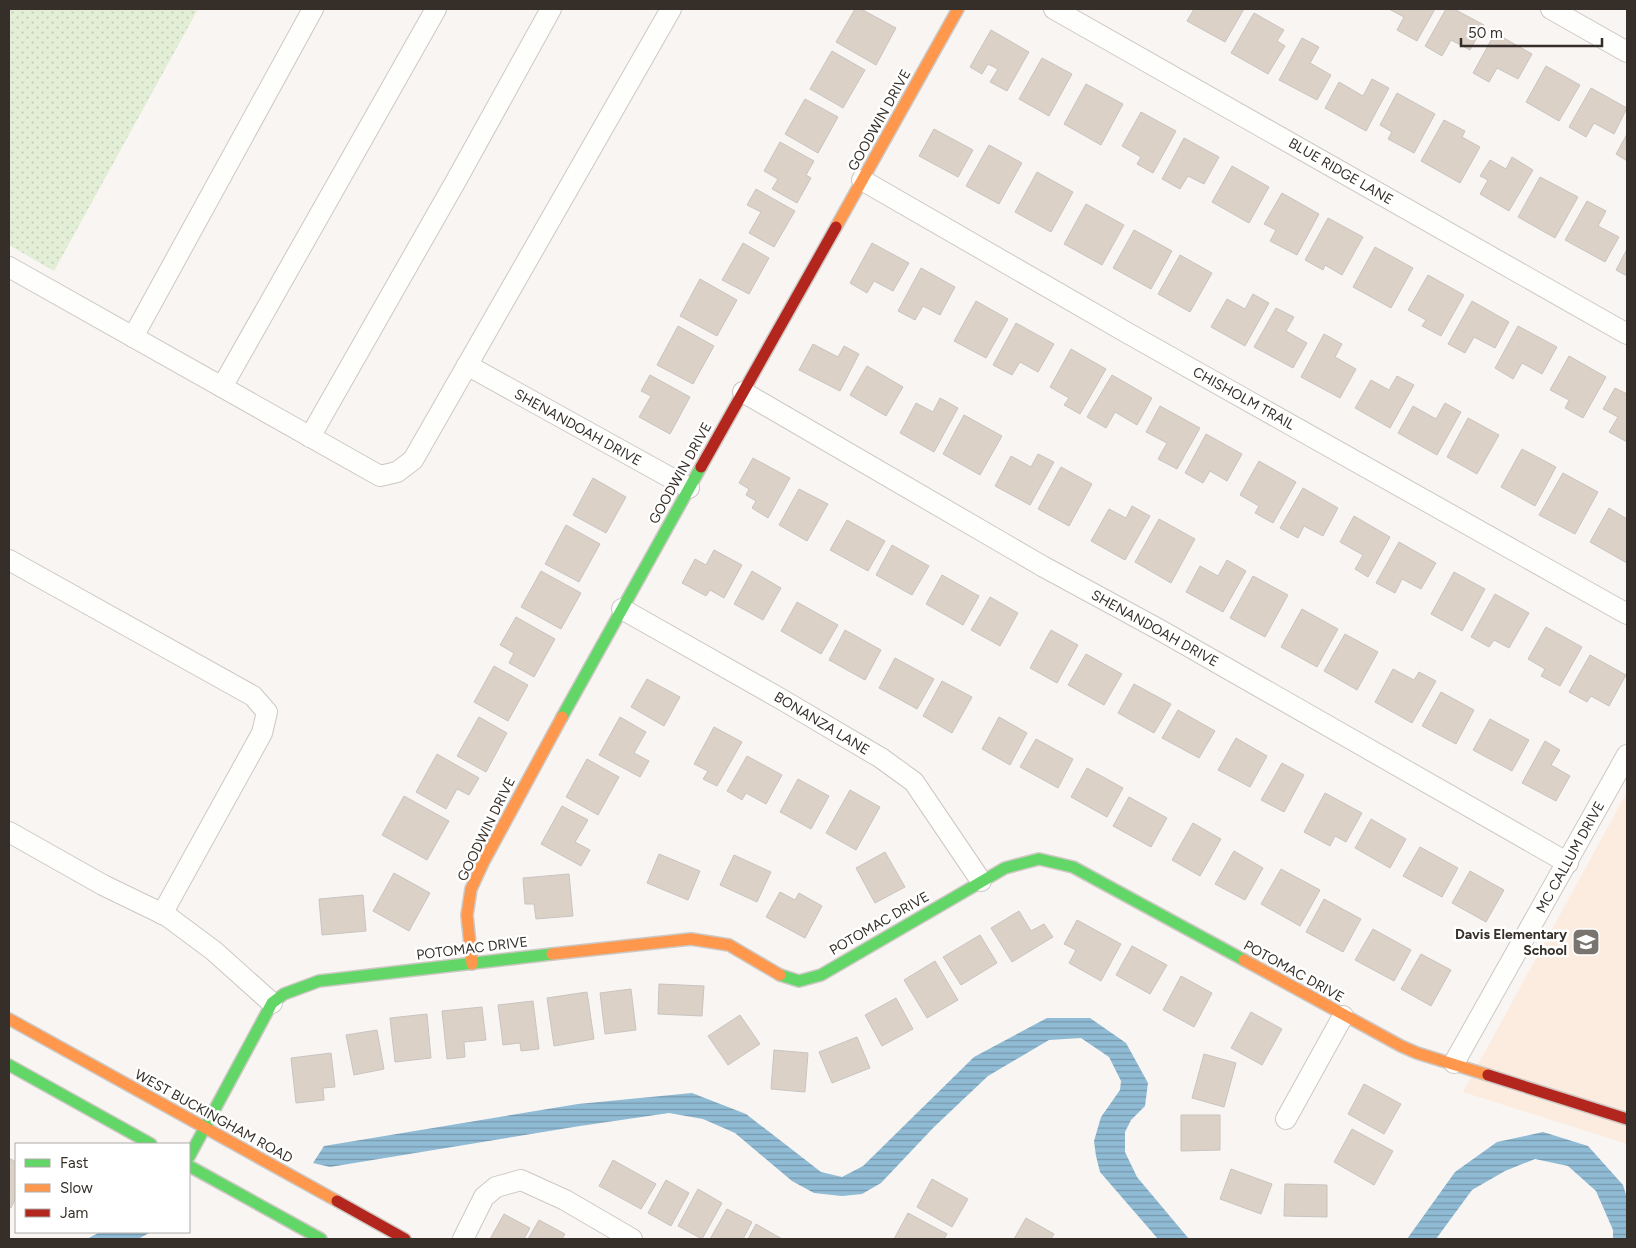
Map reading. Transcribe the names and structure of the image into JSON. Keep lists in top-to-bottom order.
{
  "streets": {
    "street": [
      "GOODWIN DRIVE",
      "BLUE RIDGE LANE",
      "CHISHOLM TRAIL",
      "SHENANDOAH DRIVE",
      "BONANZA LANE",
      "MC CALLUM DRIVE",
      "POTOMAC DRIVE",
      "WEST BUCKINGHAM ROAD"
    ]
  },
  "crossings": [
    ["GOODWIN DRIVE", "CHISHOLM TRAIL"],
    ["GOODWIN DRIVE", "SHENANDOAH DRIVE"],
    ["GOODWIN DRIVE", "BONANZA LANE"],
    ["GOODWIN DRIVE", "POTOMAC DRIVE"],
    ["SHENANDOAH DRIVE", "MC CALLUM DRIVE"],
    ["BONANZA LANE", "POTOMAC DRIVE"],
    ["MC CALLUM DRIVE", "POTOMAC DRIVE"]
  ],
  "places": {
    "school or university": ["Davis Elementary School"]
  },
  "legend": ["Fast", "Slow", "Jam"],
  "scale_bar": "50 m"
}
